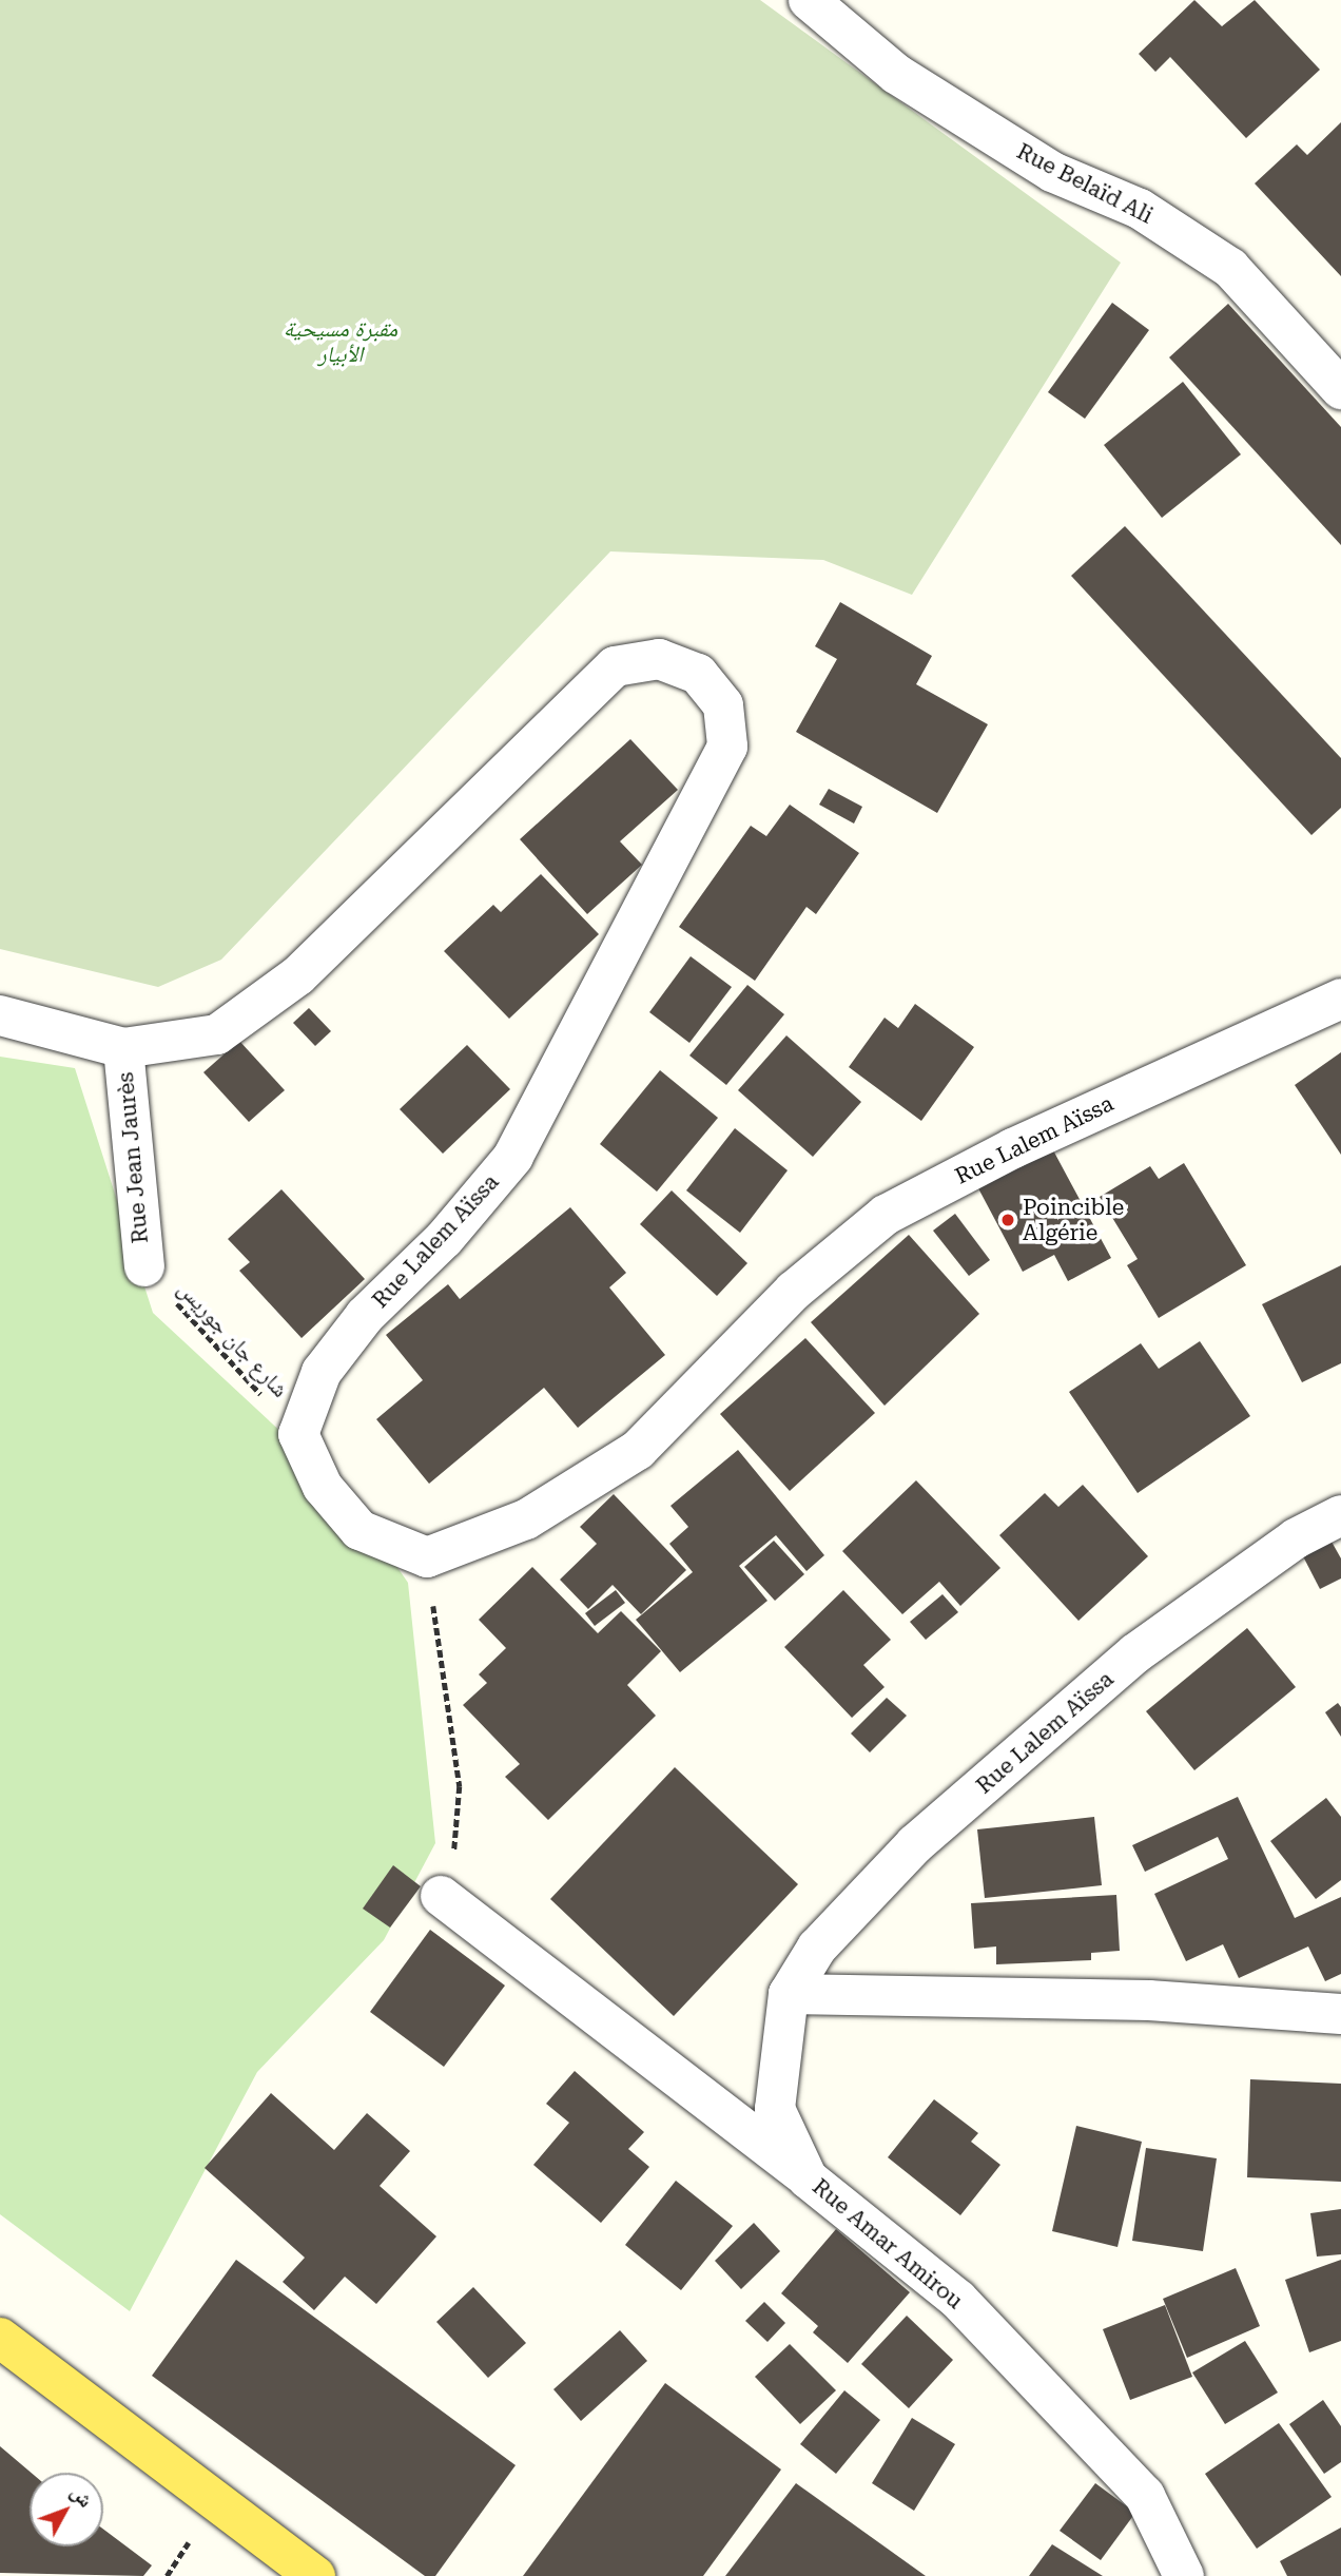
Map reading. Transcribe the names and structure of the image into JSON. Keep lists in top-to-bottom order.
{
  "streets": {
    "street": [
      "Rue Belaïd Ali",
      "Rue Lalem Aïssa",
      "Rue Jean Jaurès",
      "Rue Amar Amirou"
    ],
    "path": ["شارع جان جوريس"]
  },
  "crossings": [
    ["Rue Lalem Aïssa", "Rue Jean Jaurès"],
    ["Rue Lalem Aïssa", "شارع جان جوريس"],
    ["Rue Lalem Aïssa", "Rue Amar Amirou"],
    ["Rue Jean Jaurès", "شارع جان جوريس"]
  ],
  "parks": ["مقبرة مسيحية الأبيار"],
  "places": ["Poincible Algérie"],
  "north": "top right"
}
